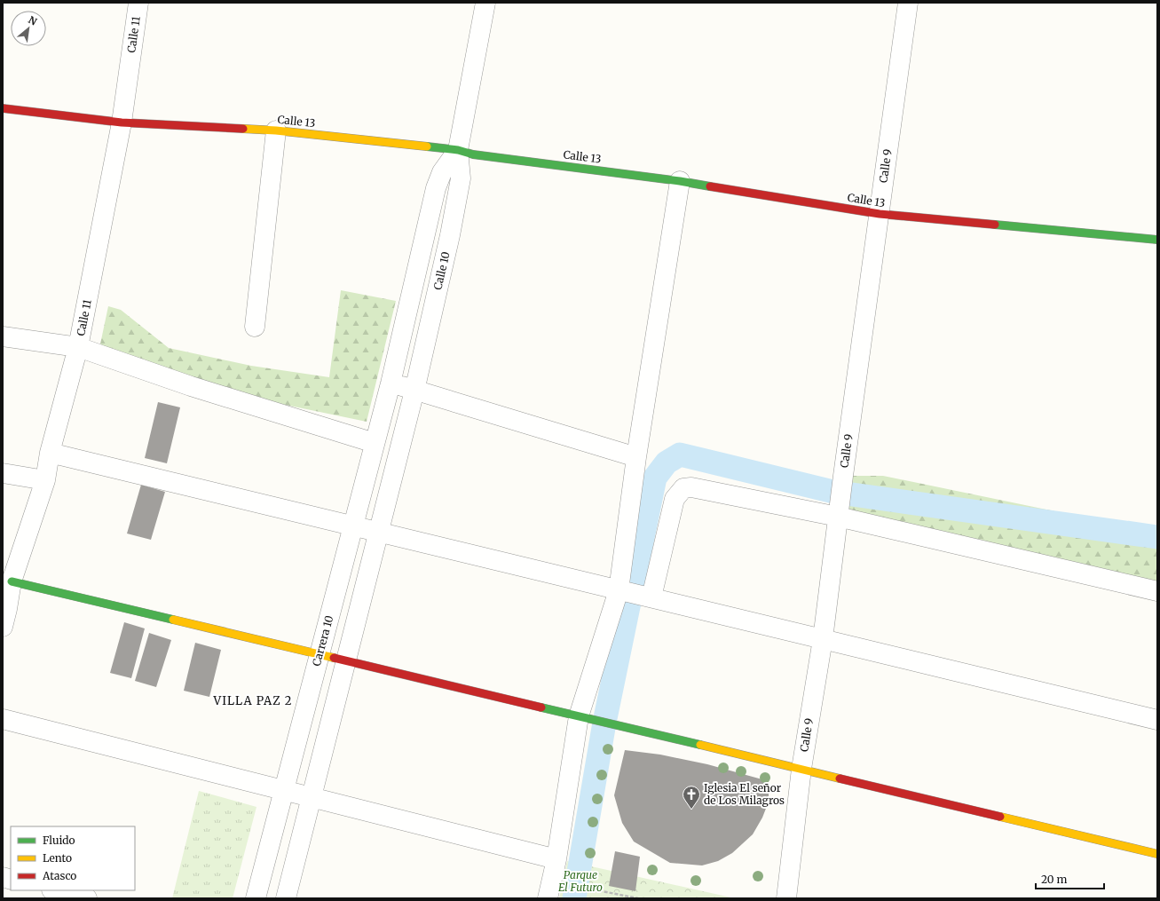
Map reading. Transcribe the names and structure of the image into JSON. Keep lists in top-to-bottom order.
{
  "streets": {
    "street": [
      "Calle 11",
      "Calle 13",
      "Calle 9",
      "Calle 10",
      "Carrera 10"
    ]
  },
  "crossings": [
    ["Calle 11", "Calle 13"],
    ["Calle 13", "Calle 9"],
    ["Calle 13", "Calle 10"],
    ["Calle 10", "Carrera 10"]
  ],
  "districts": ["VILLA PAZ 2"],
  "parks": ["Parque El Futuro"],
  "places": {
    "church": ["Iglesia El señor de Los Milagros"]
  },
  "legend": ["Fluido", "Lento", "Atasco"],
  "scale_bar": "20 m",
  "north": "top right"
}
